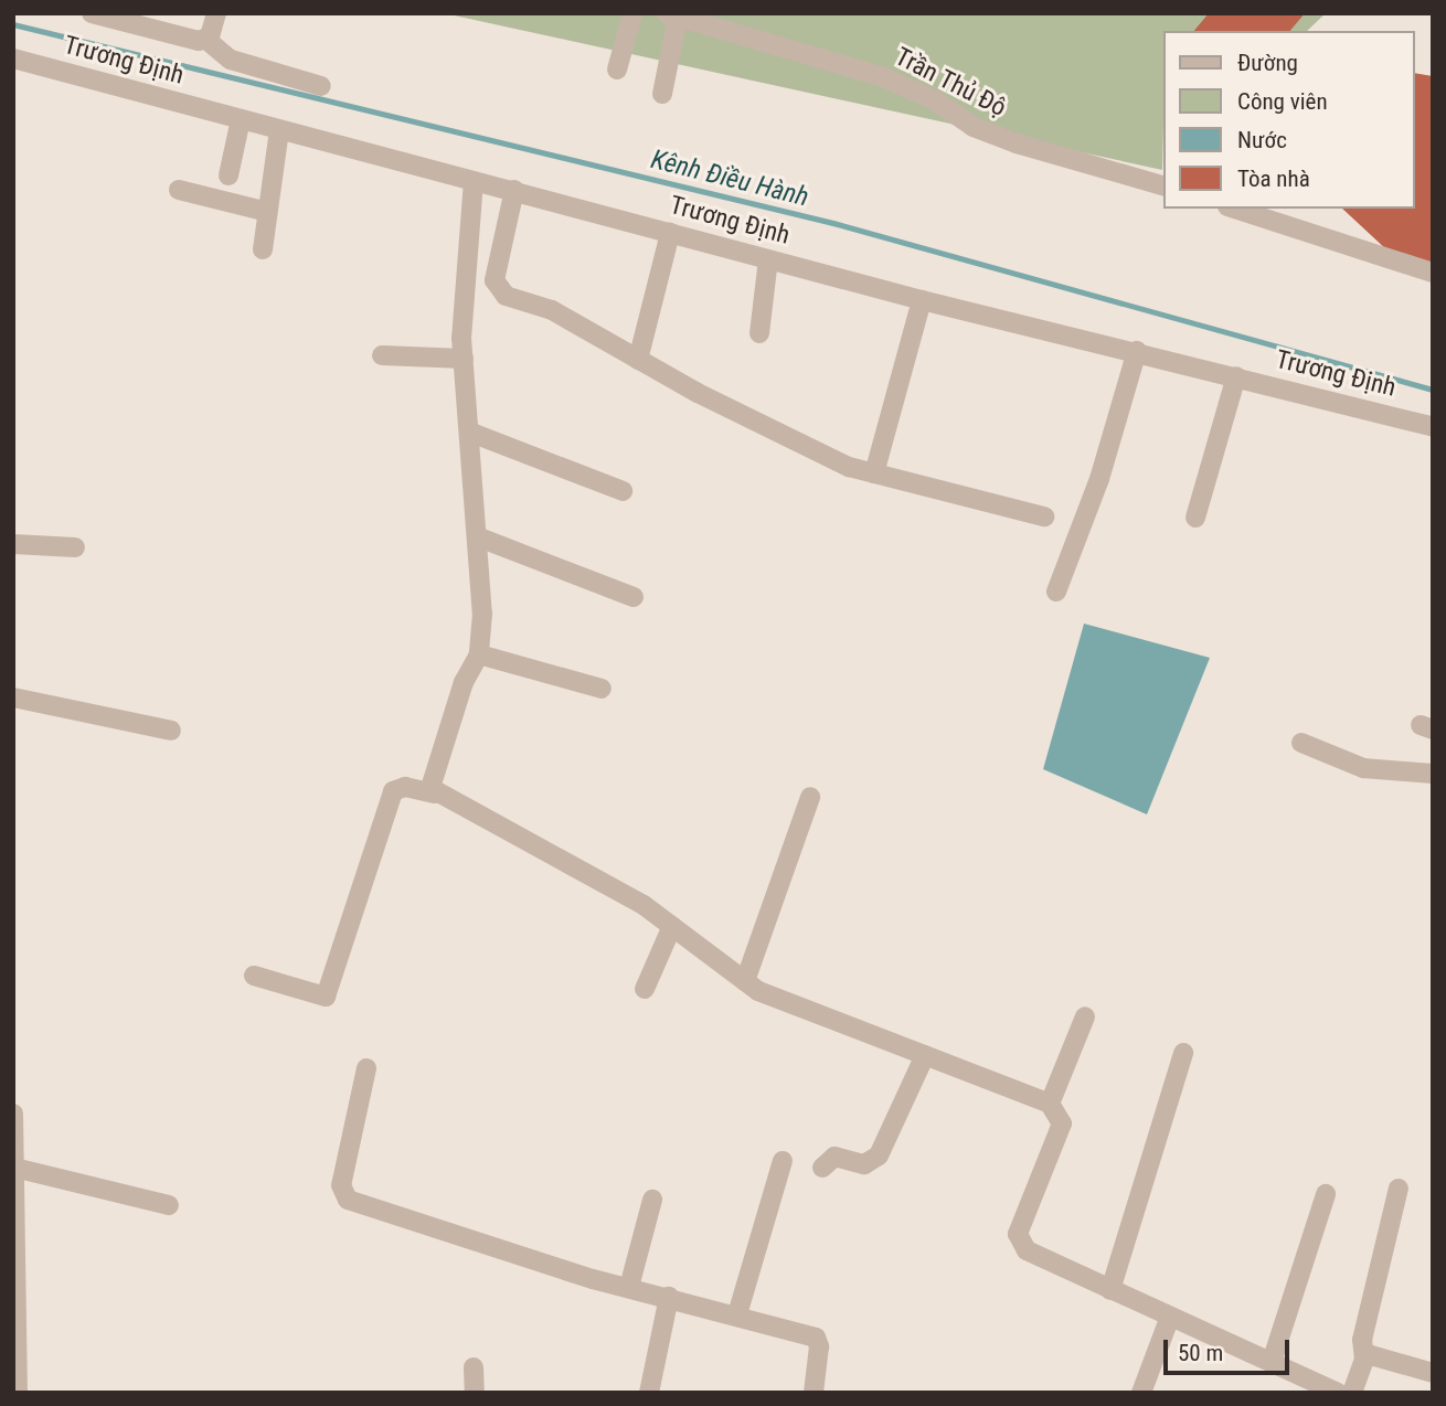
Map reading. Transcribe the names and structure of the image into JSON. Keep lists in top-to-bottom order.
{
  "streets": {
    "street": ["Trương Định", "Trần Thủ Độ"]
  },
  "water": ["Kênh Điều Hành"],
  "legend": [
    "Đường",
    "Công viên",
    "Nước",
    "Tòa nhà"
  ],
  "scale_bar": "50 m"
}
